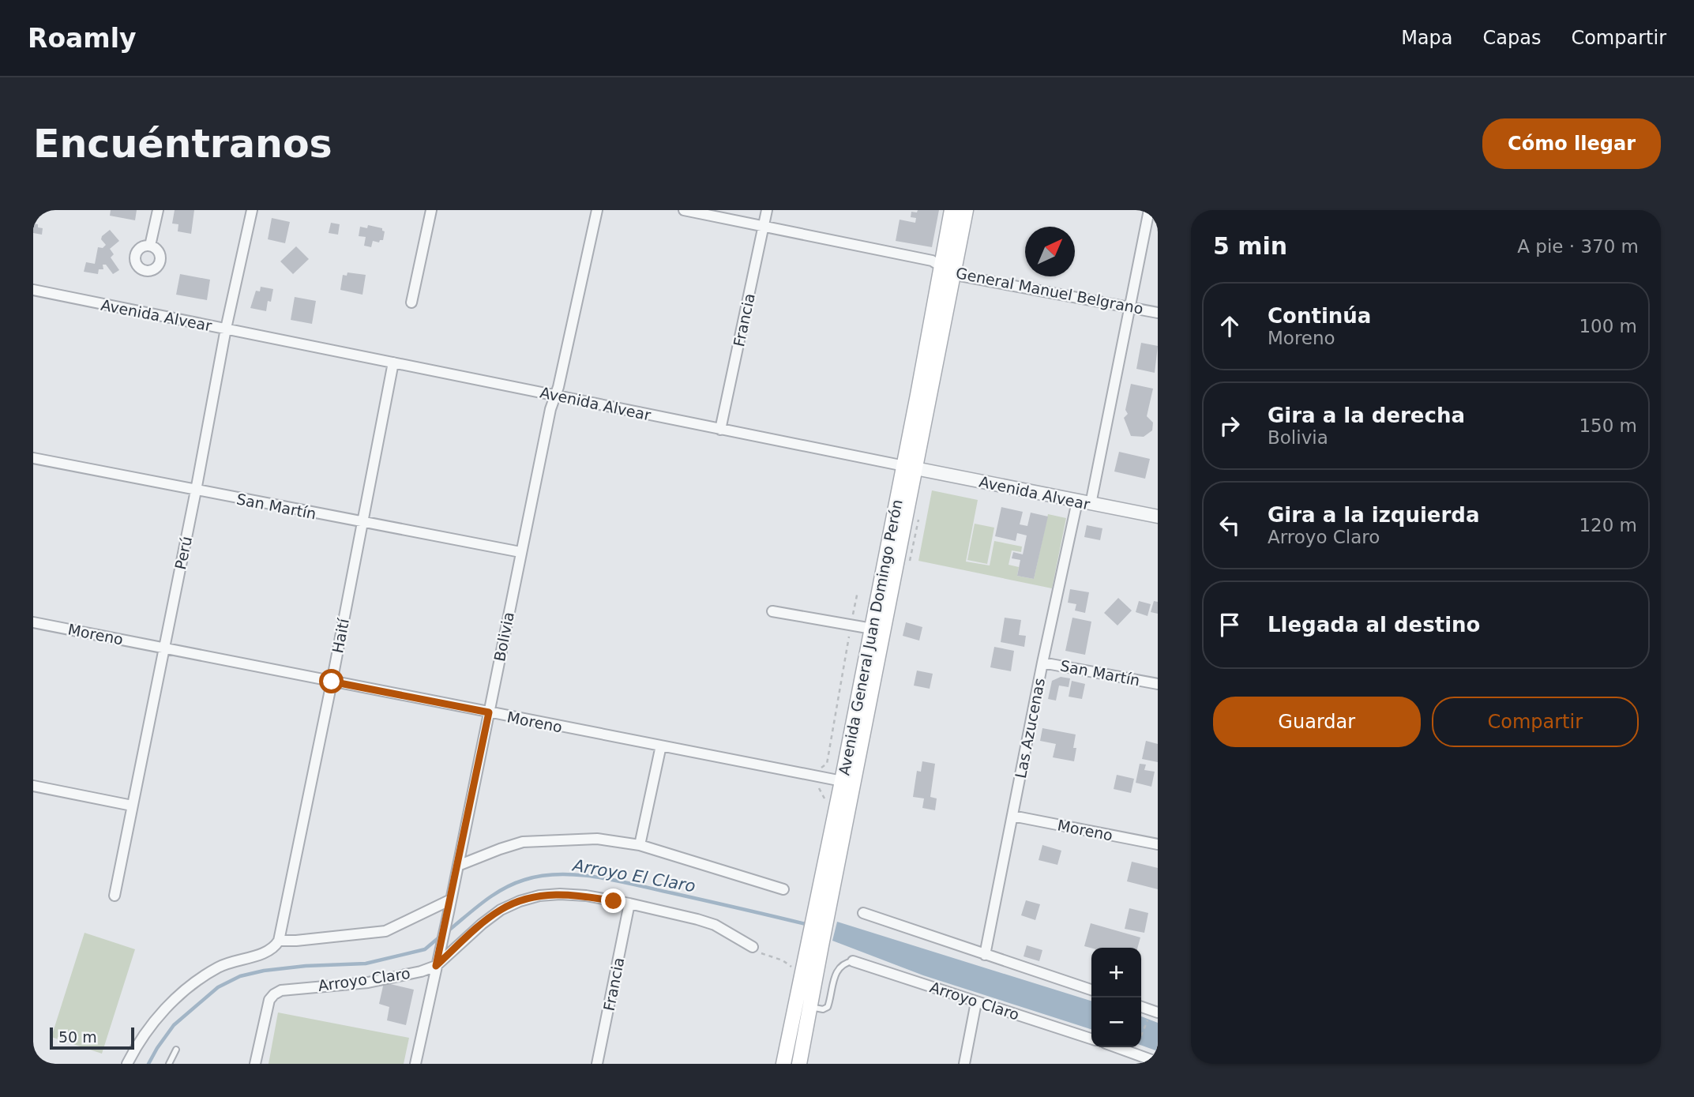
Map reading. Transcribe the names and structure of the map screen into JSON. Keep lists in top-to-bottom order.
{
  "streets": {
    "main road": ["Avenida General Juan Domingo Perón"],
    "street": [
      "General Manuel Belgrano",
      "Avenida Alvear",
      "Francia",
      "San Martín",
      "Perú",
      "Moreno",
      "Haití",
      "Bolivia",
      "Las Azucenas",
      "Arroyo Claro"
    ]
  },
  "crossings": [
    ["General Manuel Belgrano", "Francia"],
    ["General Manuel Belgrano", "Avenida General Juan Domingo Perón"],
    ["General Manuel Belgrano", "Las Azucenas"],
    ["Avenida Alvear", "Francia"],
    ["Avenida Alvear", "Perú"],
    ["Avenida Alvear", "Haití"],
    ["Avenida Alvear", "Bolivia"],
    ["Avenida Alvear", "Avenida General Juan Domingo Perón"],
    ["Avenida Alvear", "Las Azucenas"],
    ["Francia", "Arroyo Claro"],
    ["San Martín", "Perú"],
    ["San Martín", "Haití"],
    ["San Martín", "Bolivia"],
    ["San Martín", "Las Azucenas"],
    ["Perú", "Moreno"],
    ["Moreno", "Haití"],
    ["Moreno", "Bolivia"],
    ["Moreno", "Avenida General Juan Domingo Perón"],
    ["Moreno", "Las Azucenas"],
    ["Bolivia", "Arroyo Claro"]
  ],
  "water": ["Arroyo El Claro"],
  "scale_bar": "50 m",
  "north": "top right",
  "page": {
    "header": "Roamly",
    "nav": ["Mapa", "Capas", "Compartir"],
    "buttons": [
      "Cómo llegar",
      ["Guardar", "Compartir"]
    ],
    "title": "Encuéntranos",
    "heading": ["5 min", "A pie · 370 m"],
    "list": [
      ["Continúa", "Moreno", "100 m"],
      ["Gira a la derecha", "Bolivia", "150 m"],
      ["Gira a la izquierda", "Arroyo Claro", "120 m"],
      "Llegada al destino"
    ],
    "map_buttons": ["+", "−"],
    "scale": "50 m"
  }
}
